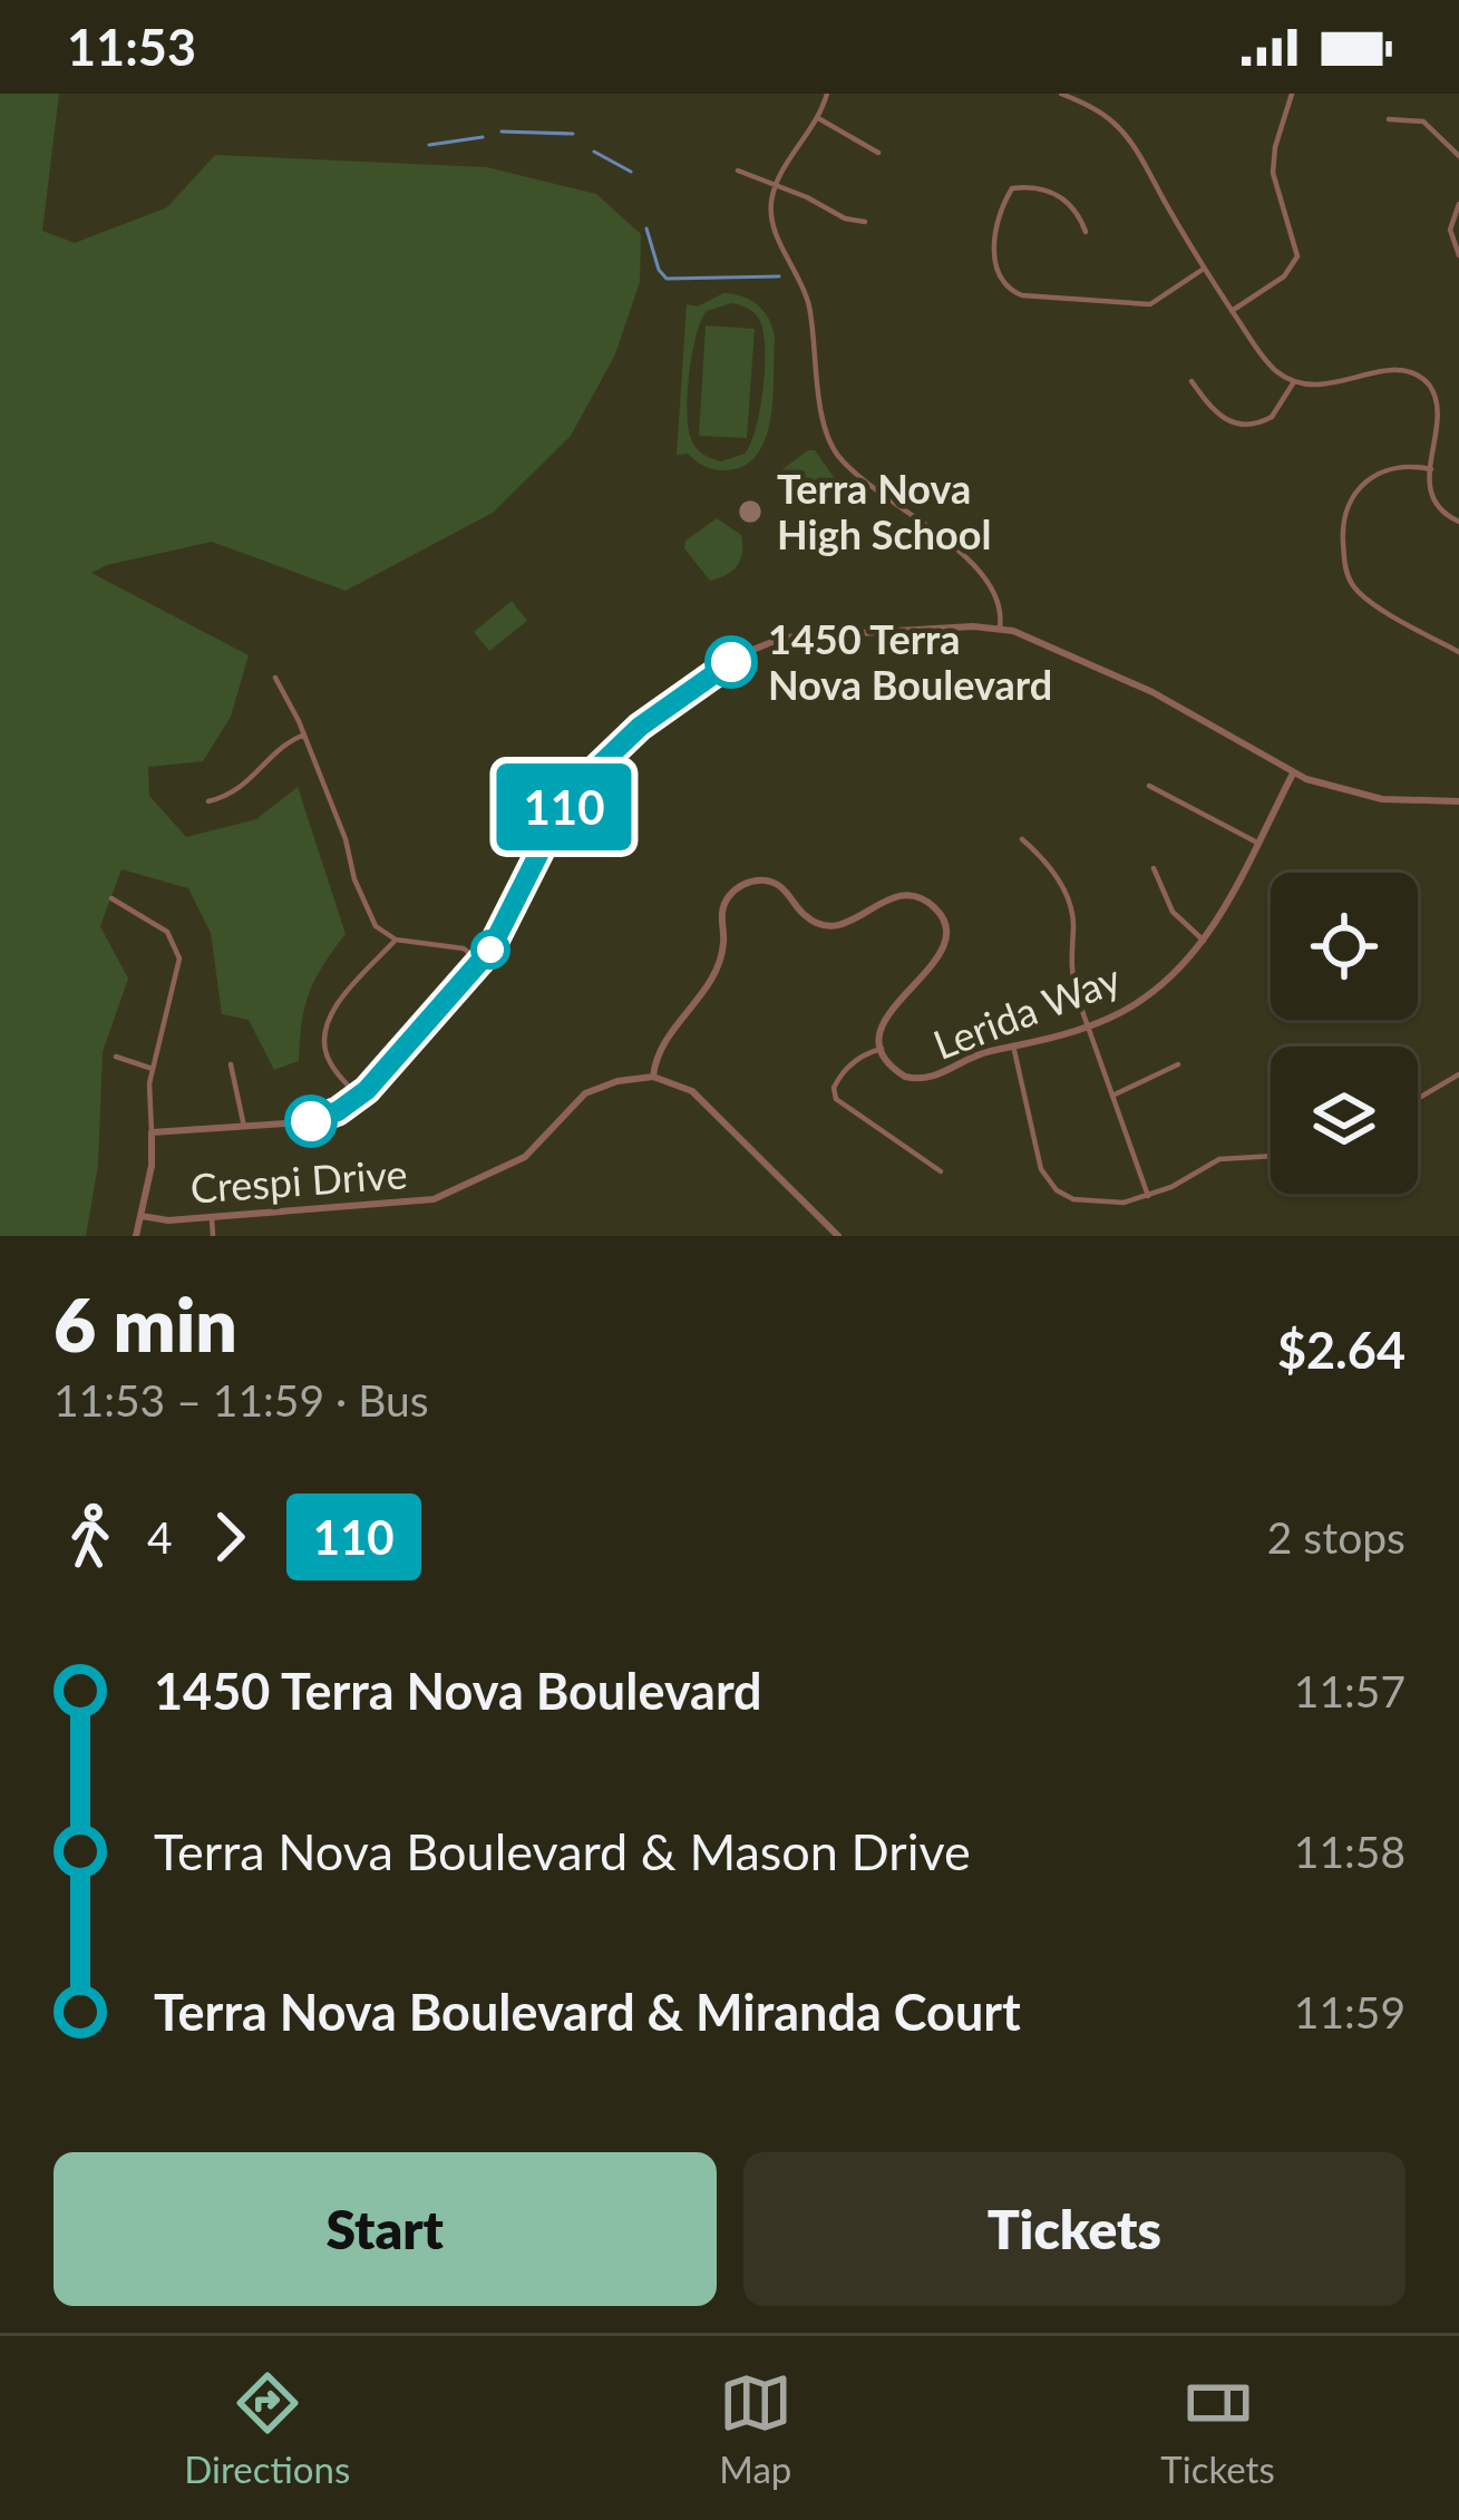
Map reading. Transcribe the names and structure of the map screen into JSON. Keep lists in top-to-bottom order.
{
  "streets": {
    "street": ["Lerida Way", "Crespi Drive"]
  },
  "crossings": [
    ["Lerida Way", "Crespi Drive"]
  ],
  "places": ["Terra Nova High School", "1450 Terra Nova Boulevard"],
  "lines": ["bus line 110"],
  "page": {
    "status": "11:53",
    "on_map": "110",
    "heading": ["6 min", "11:53 – 11:59 · Bus", "$2.64"],
    "legs": ["4", "110", "2 stops"],
    "list": [
      {
        "name": "1450 Terra Nova Boulevard",
        "value": "11:57"
      },
      {
        "name": "Terra Nova Boulevard & Mason Drive",
        "value": "11:58"
      },
      {
        "name": "Terra Nova Boulevard & Miranda Court",
        "value": "11:59"
      }
    ],
    "buttons": ["Start", "Tickets"],
    "tabs": ["Directions", "Map", "Tickets"]
  }
}
